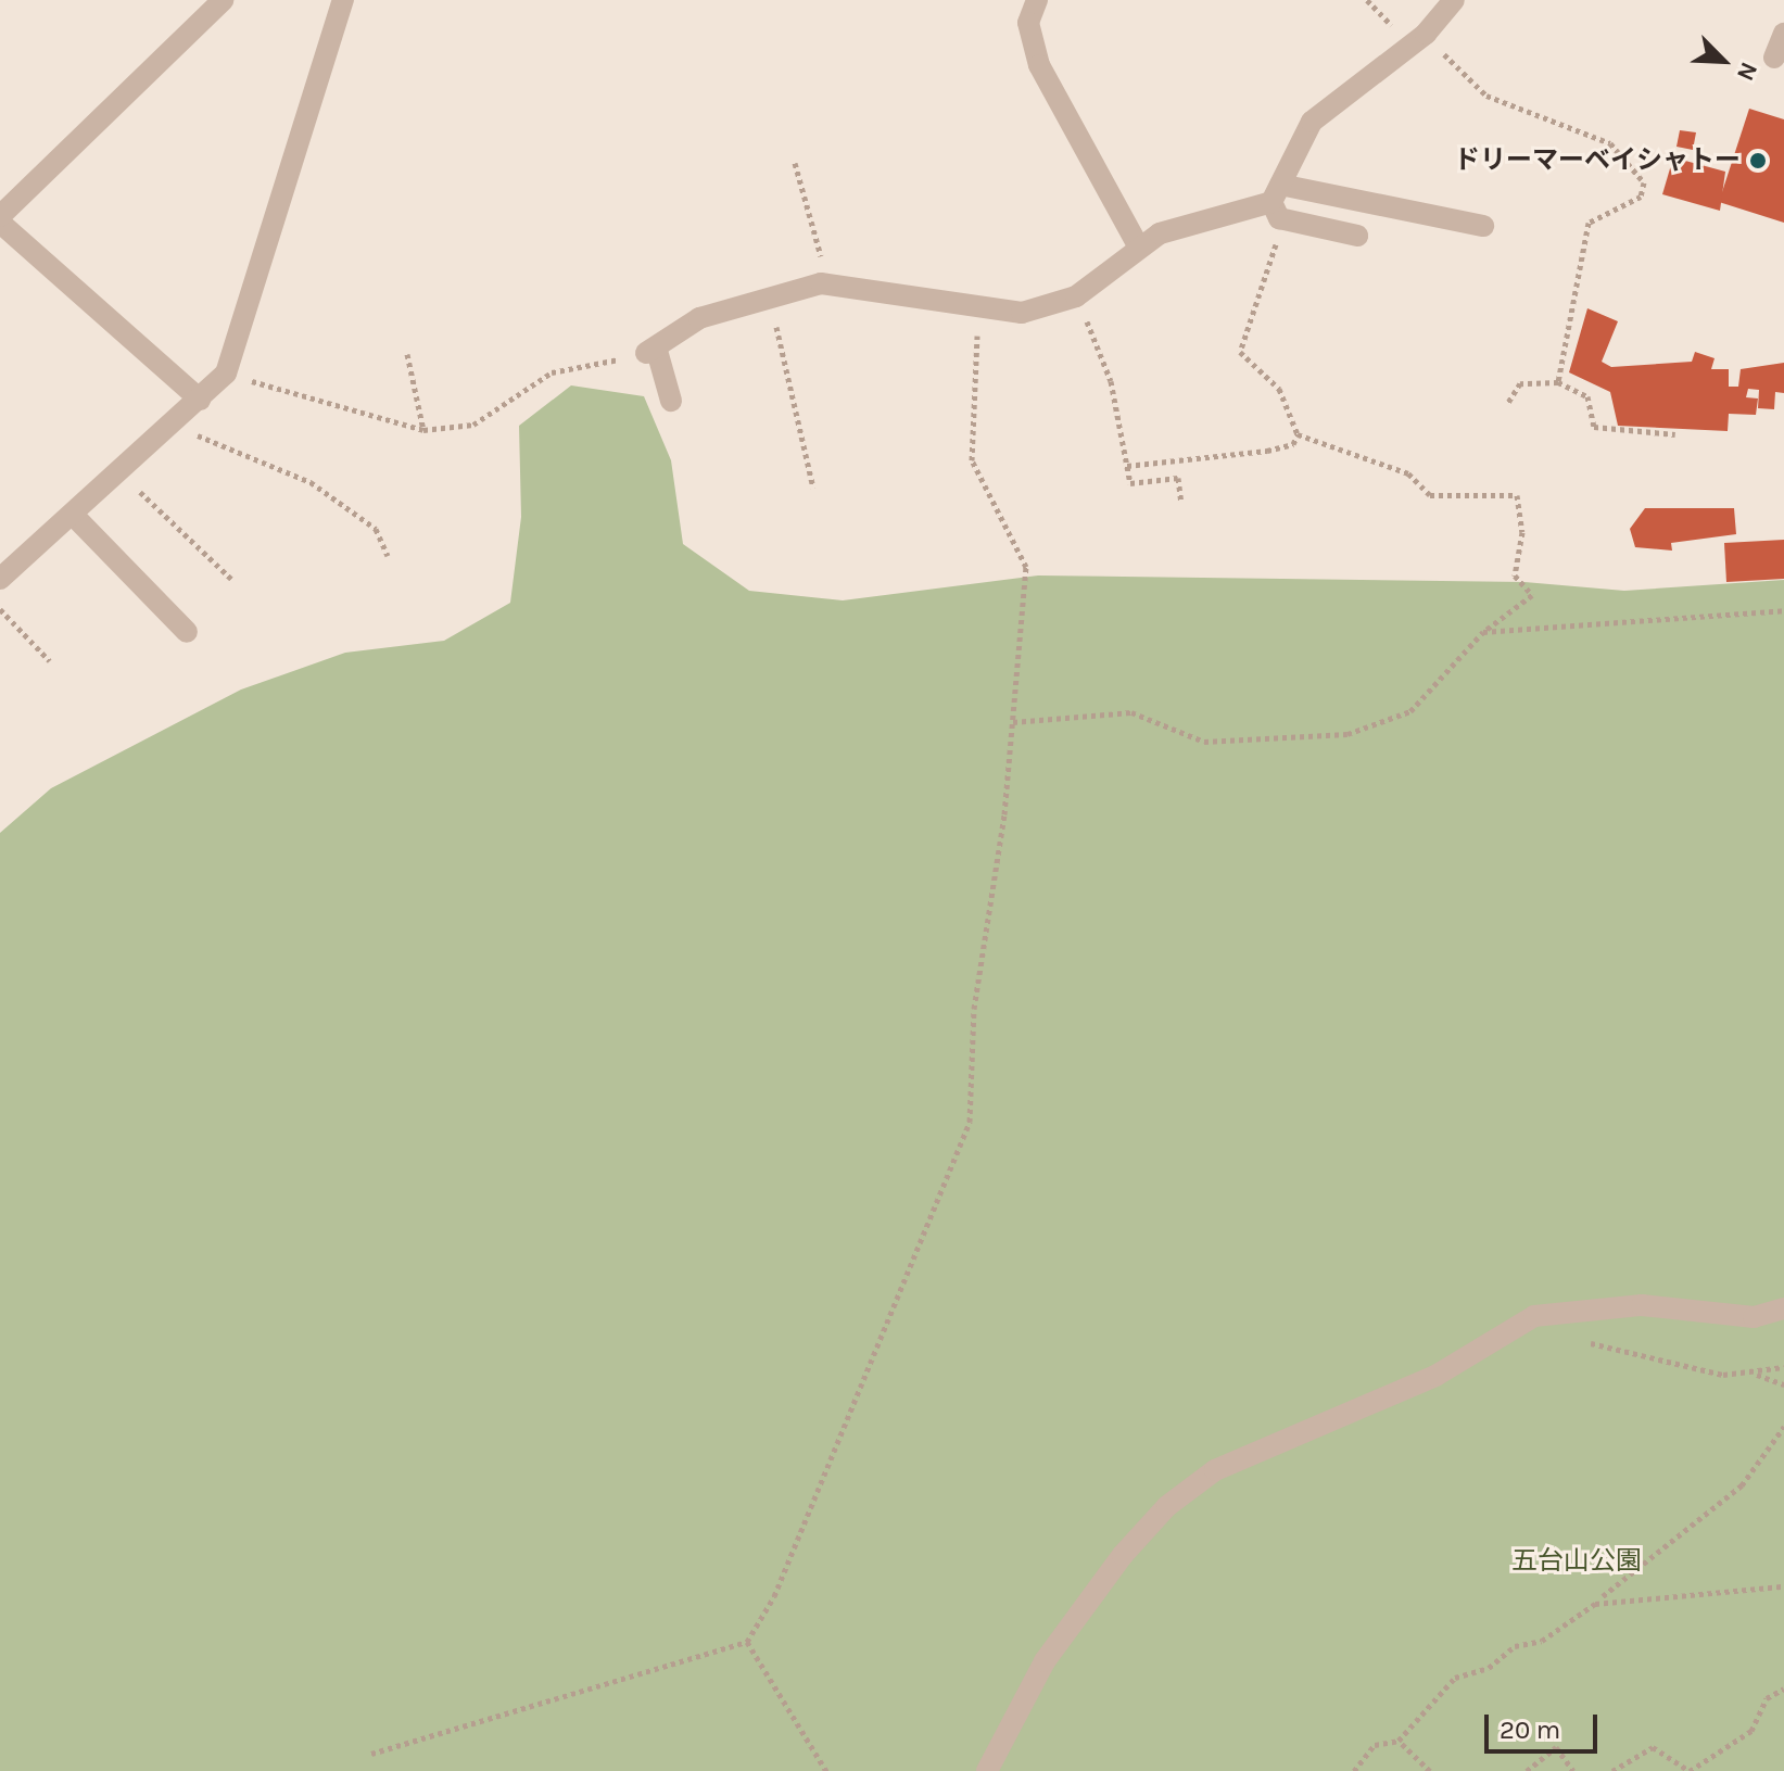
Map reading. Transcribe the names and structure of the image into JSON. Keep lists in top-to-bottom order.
{
  "parks": ["五台山公園"],
  "places": ["ドリーマーベイシャトー"],
  "scale_bar": "20 m",
  "north": "bottom right"
}
